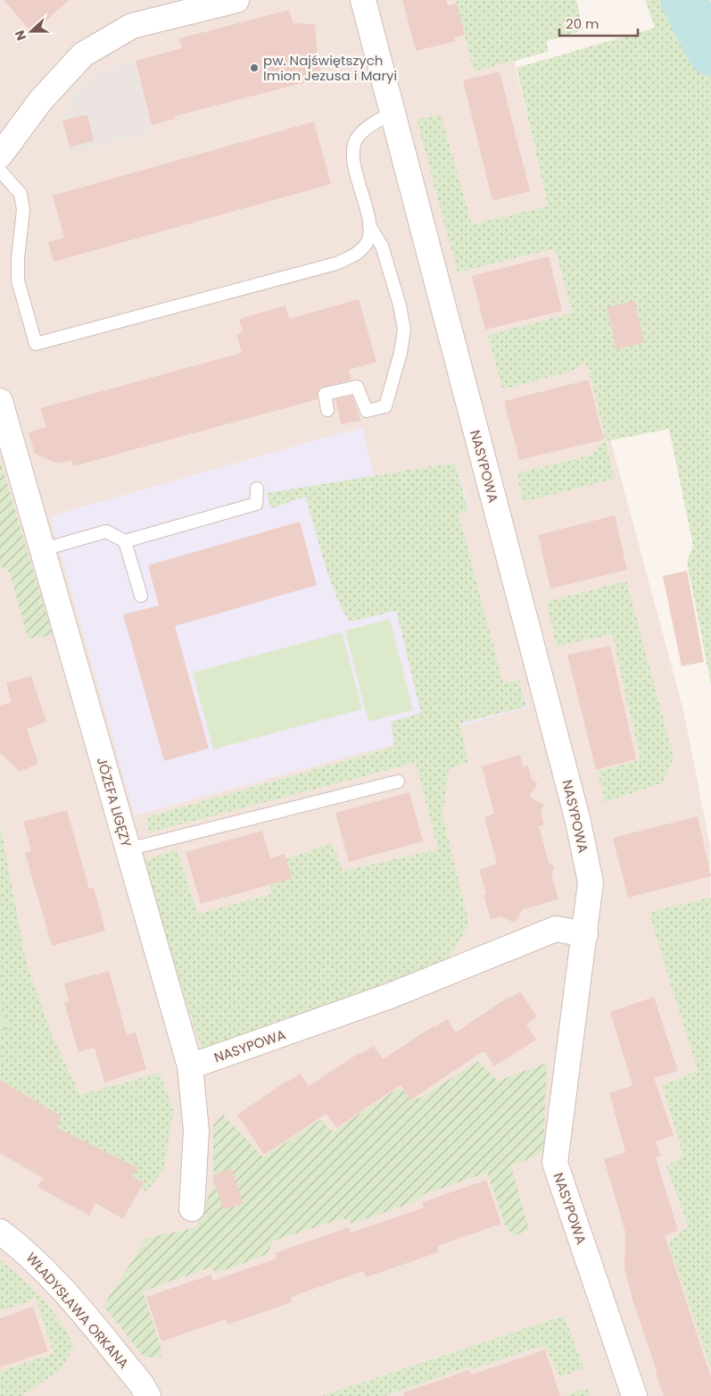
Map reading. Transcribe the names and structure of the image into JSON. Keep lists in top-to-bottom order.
{
  "streets": {
    "street": ["NASYPOWA", "JÓZEFA LIGĘZY", "WŁADYSŁAWA ORKANA"]
  },
  "crossings": [
    ["NASYPOWA", "JÓZEFA LIGĘZY"]
  ],
  "places": ["pw. Najświętszych Imion Jezusa i Maryi"],
  "scale_bar": "20 m",
  "north": "left"
}
